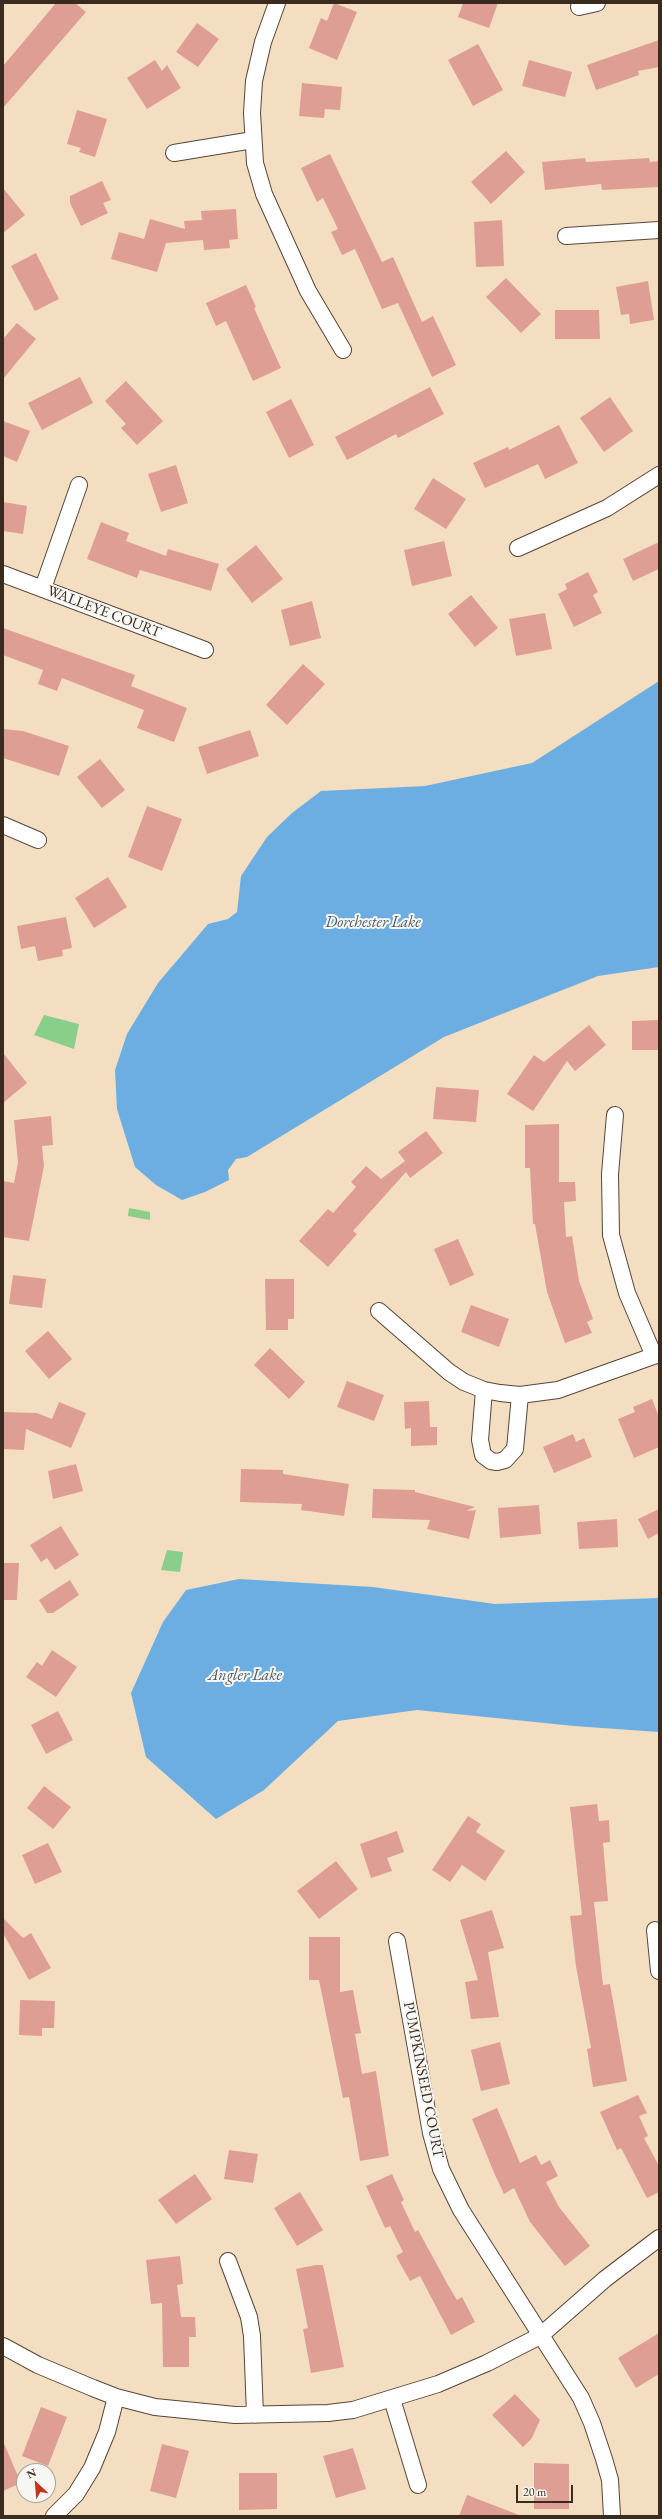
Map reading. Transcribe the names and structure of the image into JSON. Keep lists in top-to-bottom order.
{
  "streets": {
    "street": ["WALLEYE COURT", "PUMPKINSEED COURT"]
  },
  "water": ["Dorchester Lake", "Angler Lake"],
  "scale_bar": "20 m",
  "north": "top left"
}
